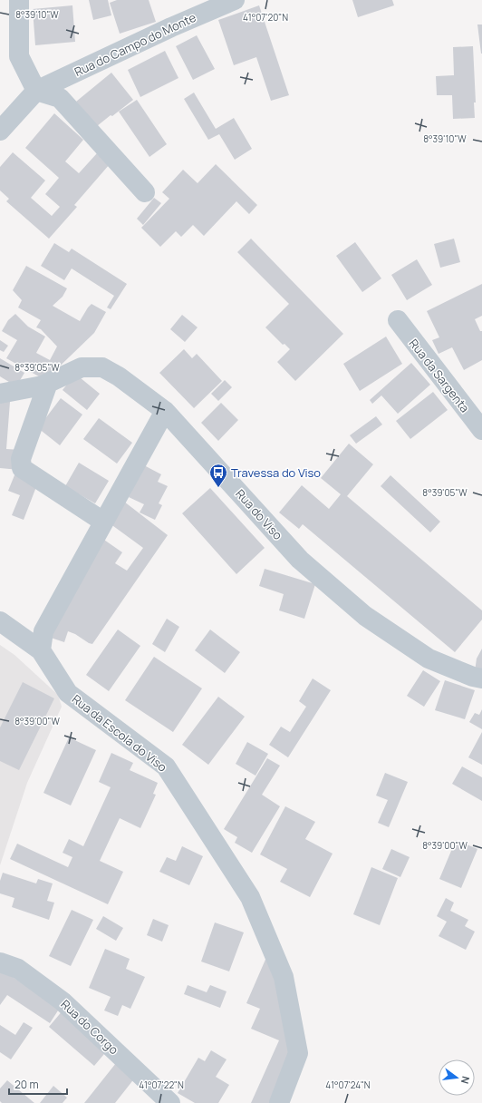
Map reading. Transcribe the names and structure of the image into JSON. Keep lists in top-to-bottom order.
{
  "streets": {
    "street": [
      "Rua do Campo do Monte",
      "Rua da Sargenta",
      "Rua do Viso",
      "Rua da Escola do Viso",
      "Rua do Corgo"
    ]
  },
  "places": {
    "bus stop": ["Travessa do Viso"]
  },
  "scale_bar": "20 m",
  "north": "right",
  "coordinates": [
    "8°39'10\"W",
    "41°07'20\"N",
    "8°39'05\"W",
    "8°39'00\"W",
    "41°07'22\"N",
    "41°07'24\"N"
  ]
}
